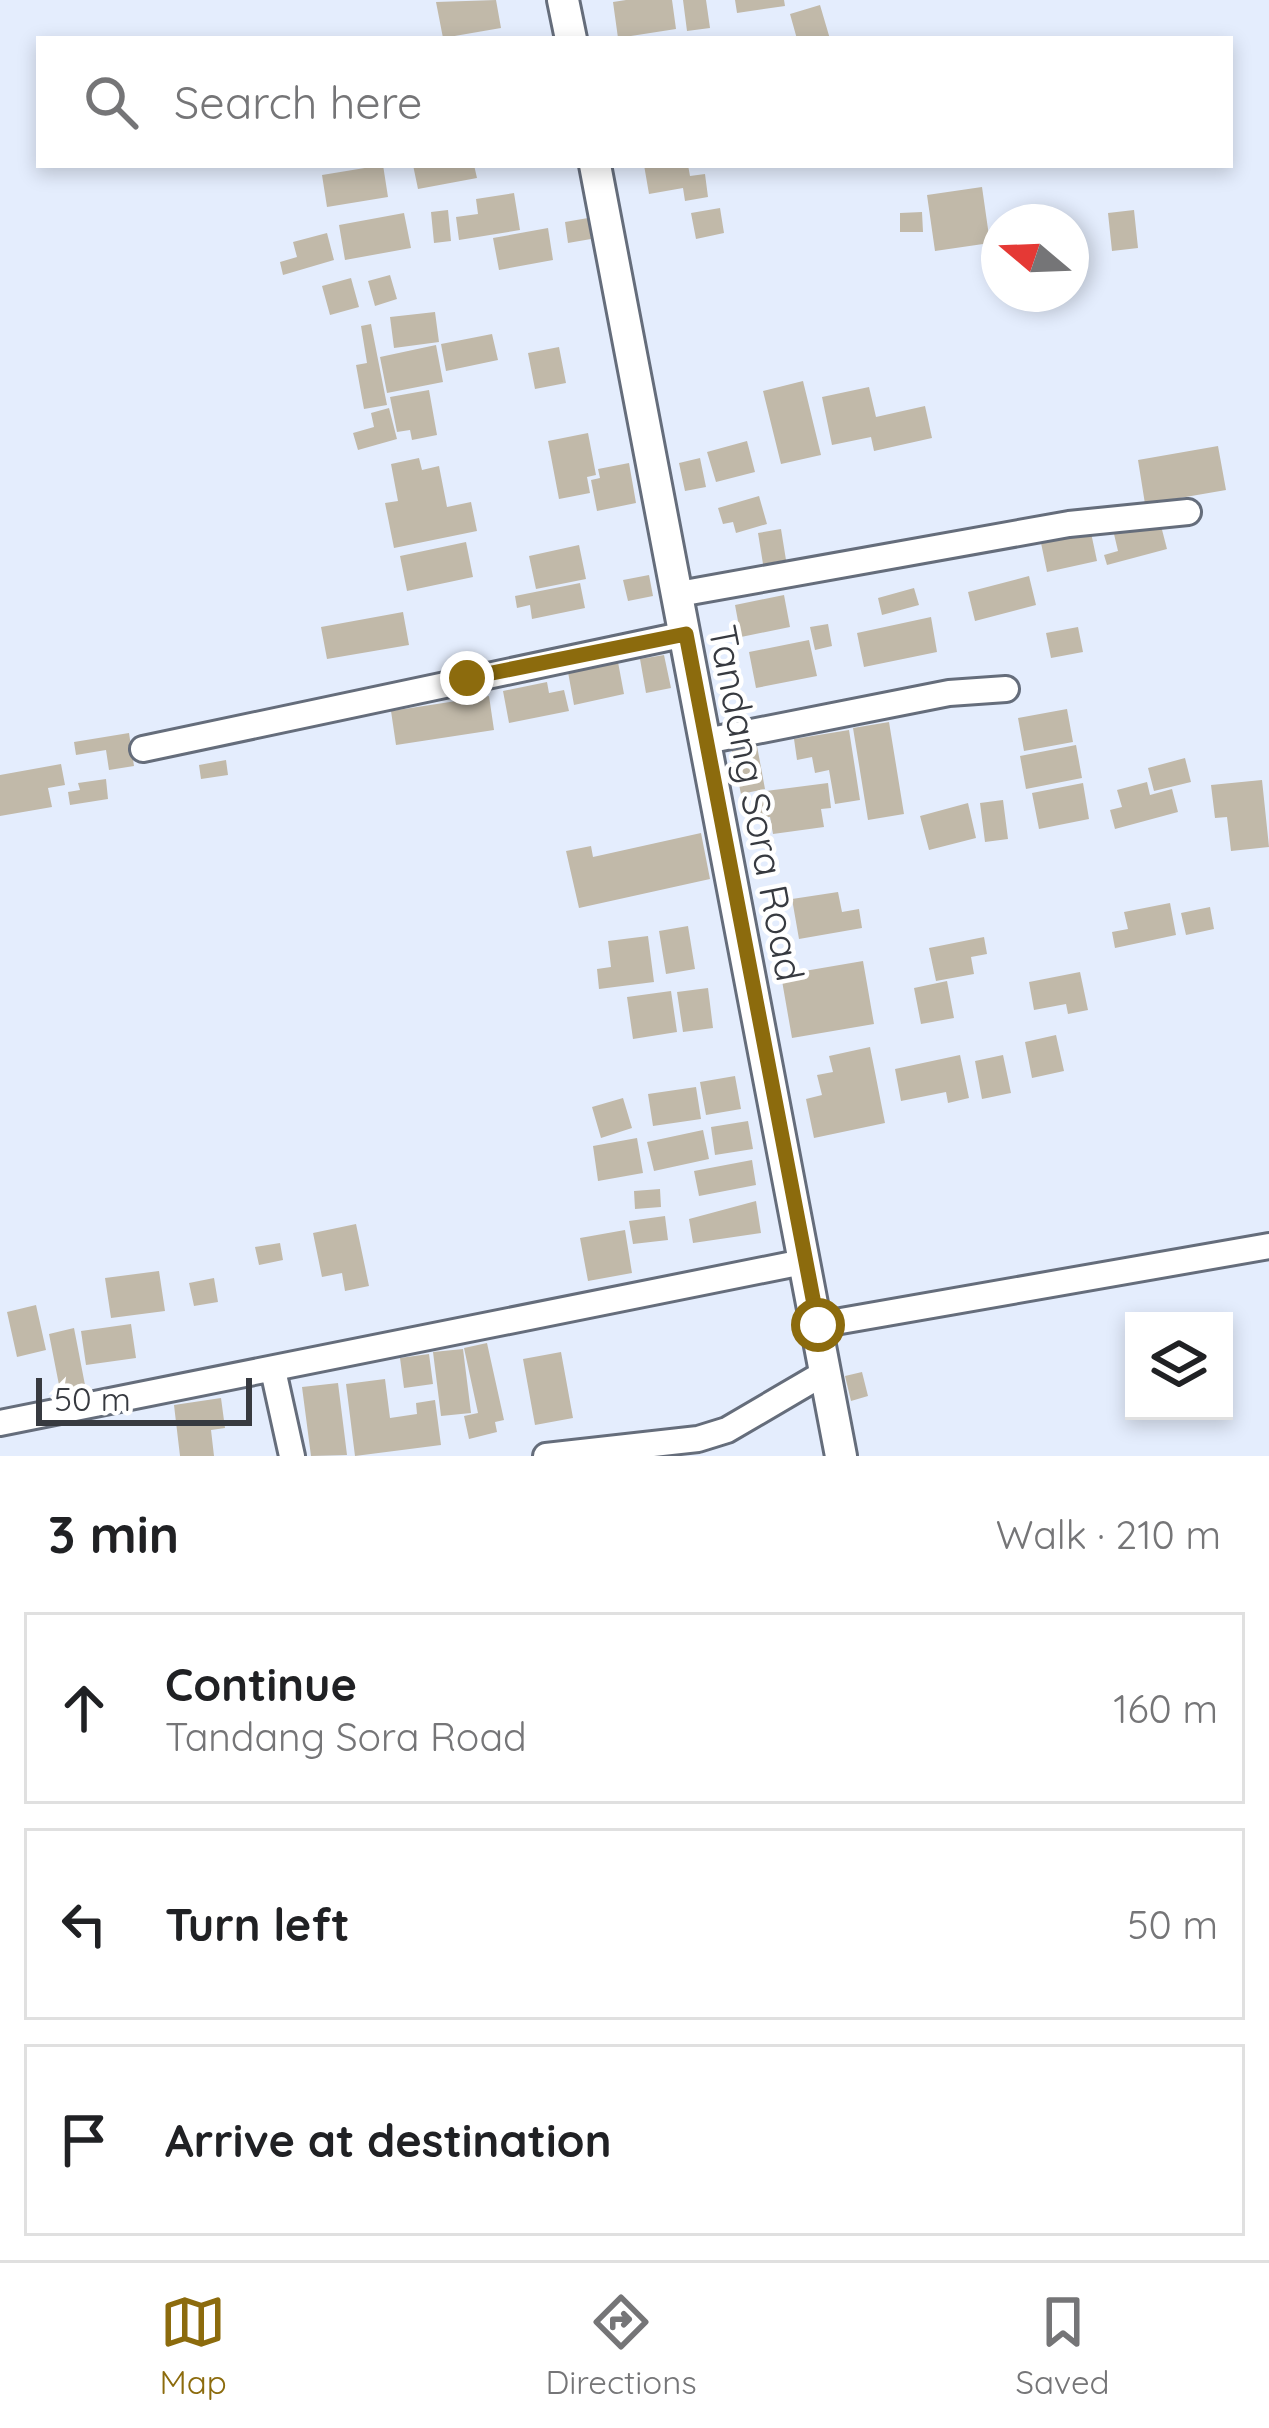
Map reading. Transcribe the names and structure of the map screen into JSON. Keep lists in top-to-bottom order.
{
  "streets": {
    "street": ["Tandang Sora Road"]
  },
  "scale_bar": "50 m",
  "north": "left",
  "page": {
    "search": "Search here",
    "scale": "50 m",
    "heading": ["3 min", "Walk · 210 m"],
    "list": [
      ["Continue", "Tandang Sora Road", "160 m"],
      ["Turn left", "50 m"],
      "Arrive at destination"
    ],
    "nav": ["Map", "Directions", "Saved"]
  }
}
